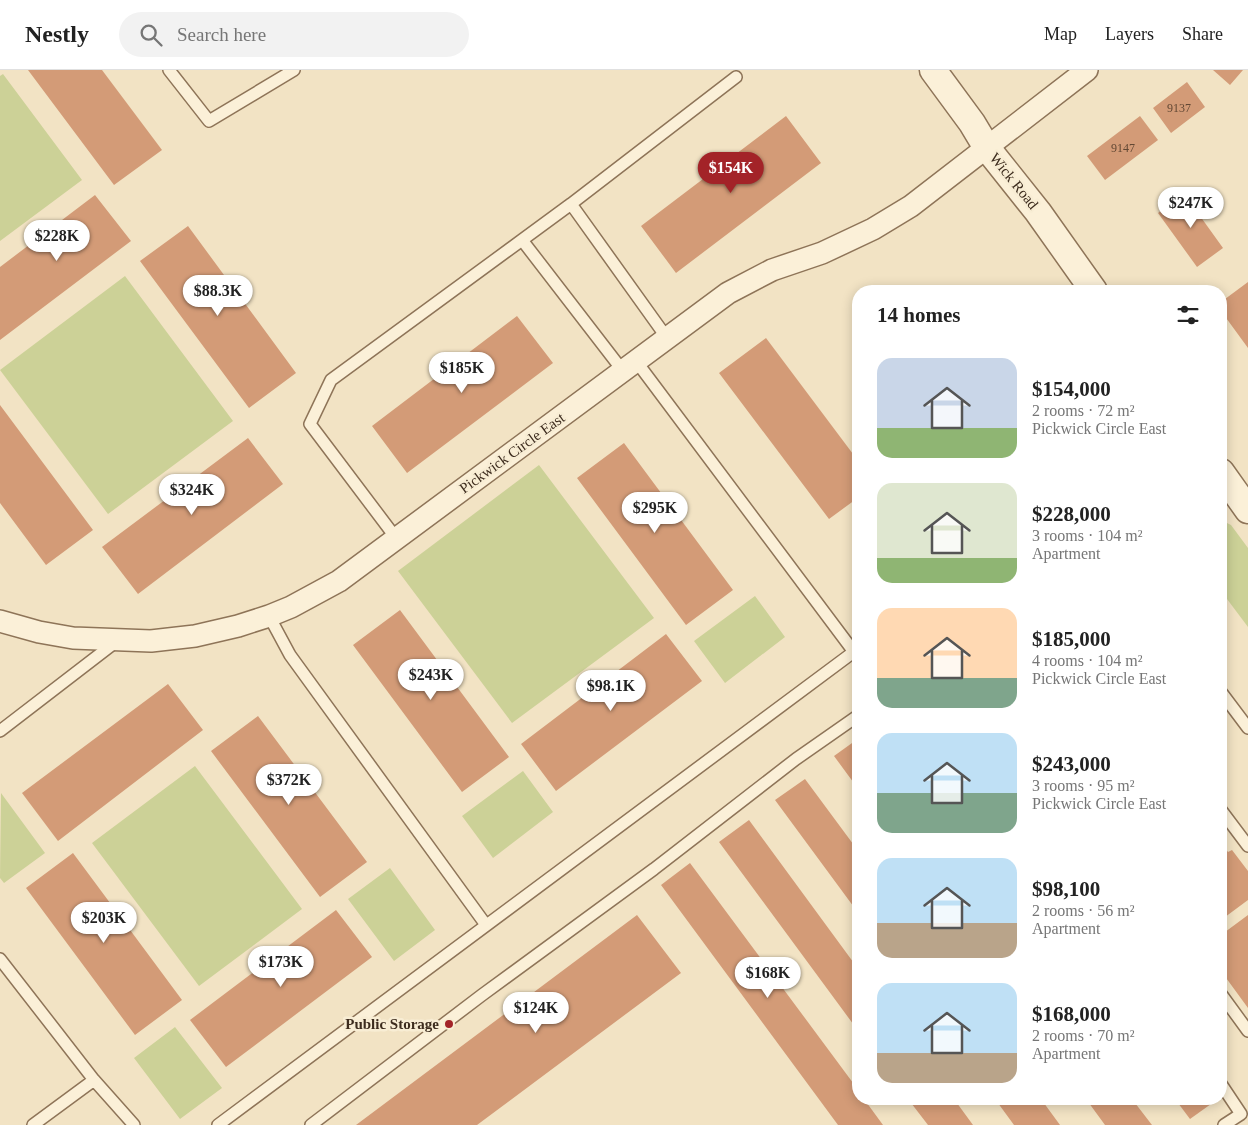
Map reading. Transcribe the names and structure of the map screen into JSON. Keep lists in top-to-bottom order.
{
  "streets": {
    "street": ["Wick Road", "Pickwick Circle East"]
  },
  "crossings": [
    ["Wick Road", "Pickwick Circle East"]
  ],
  "places": ["Public Storage"],
  "house_numbers": ["9137", "9147"],
  "page": {
    "header": "Nestly",
    "search": "Search here",
    "nav": ["Map", "Layers", "Share"],
    "price": [
      "$154K",
      "$247K",
      "$228K",
      "$88.3K",
      "$185K",
      "$324K",
      "$295K",
      "$243K",
      "$98.1K",
      "$372K",
      "$203K",
      "$173K",
      "$168K",
      "$124K"
    ],
    "heading": "14 homes",
    "list": [
      {
        "name": "$154,000",
        "note": "2 rooms · 72 m² · Pickwick Circle East"
      },
      {
        "name": "$228,000",
        "note": "3 rooms · 104 m² · Apartment"
      },
      {
        "name": "$185,000",
        "note": "4 rooms · 104 m² · Pickwick Circle East"
      },
      {
        "name": "$243,000",
        "note": "3 rooms · 95 m² · Pickwick Circle East"
      },
      {
        "name": "$98,100",
        "note": "2 rooms · 56 m² · Apartment"
      },
      {
        "name": "$168,000",
        "note": "2 rooms · 70 m² · Apartment"
      }
    ]
  }
}
